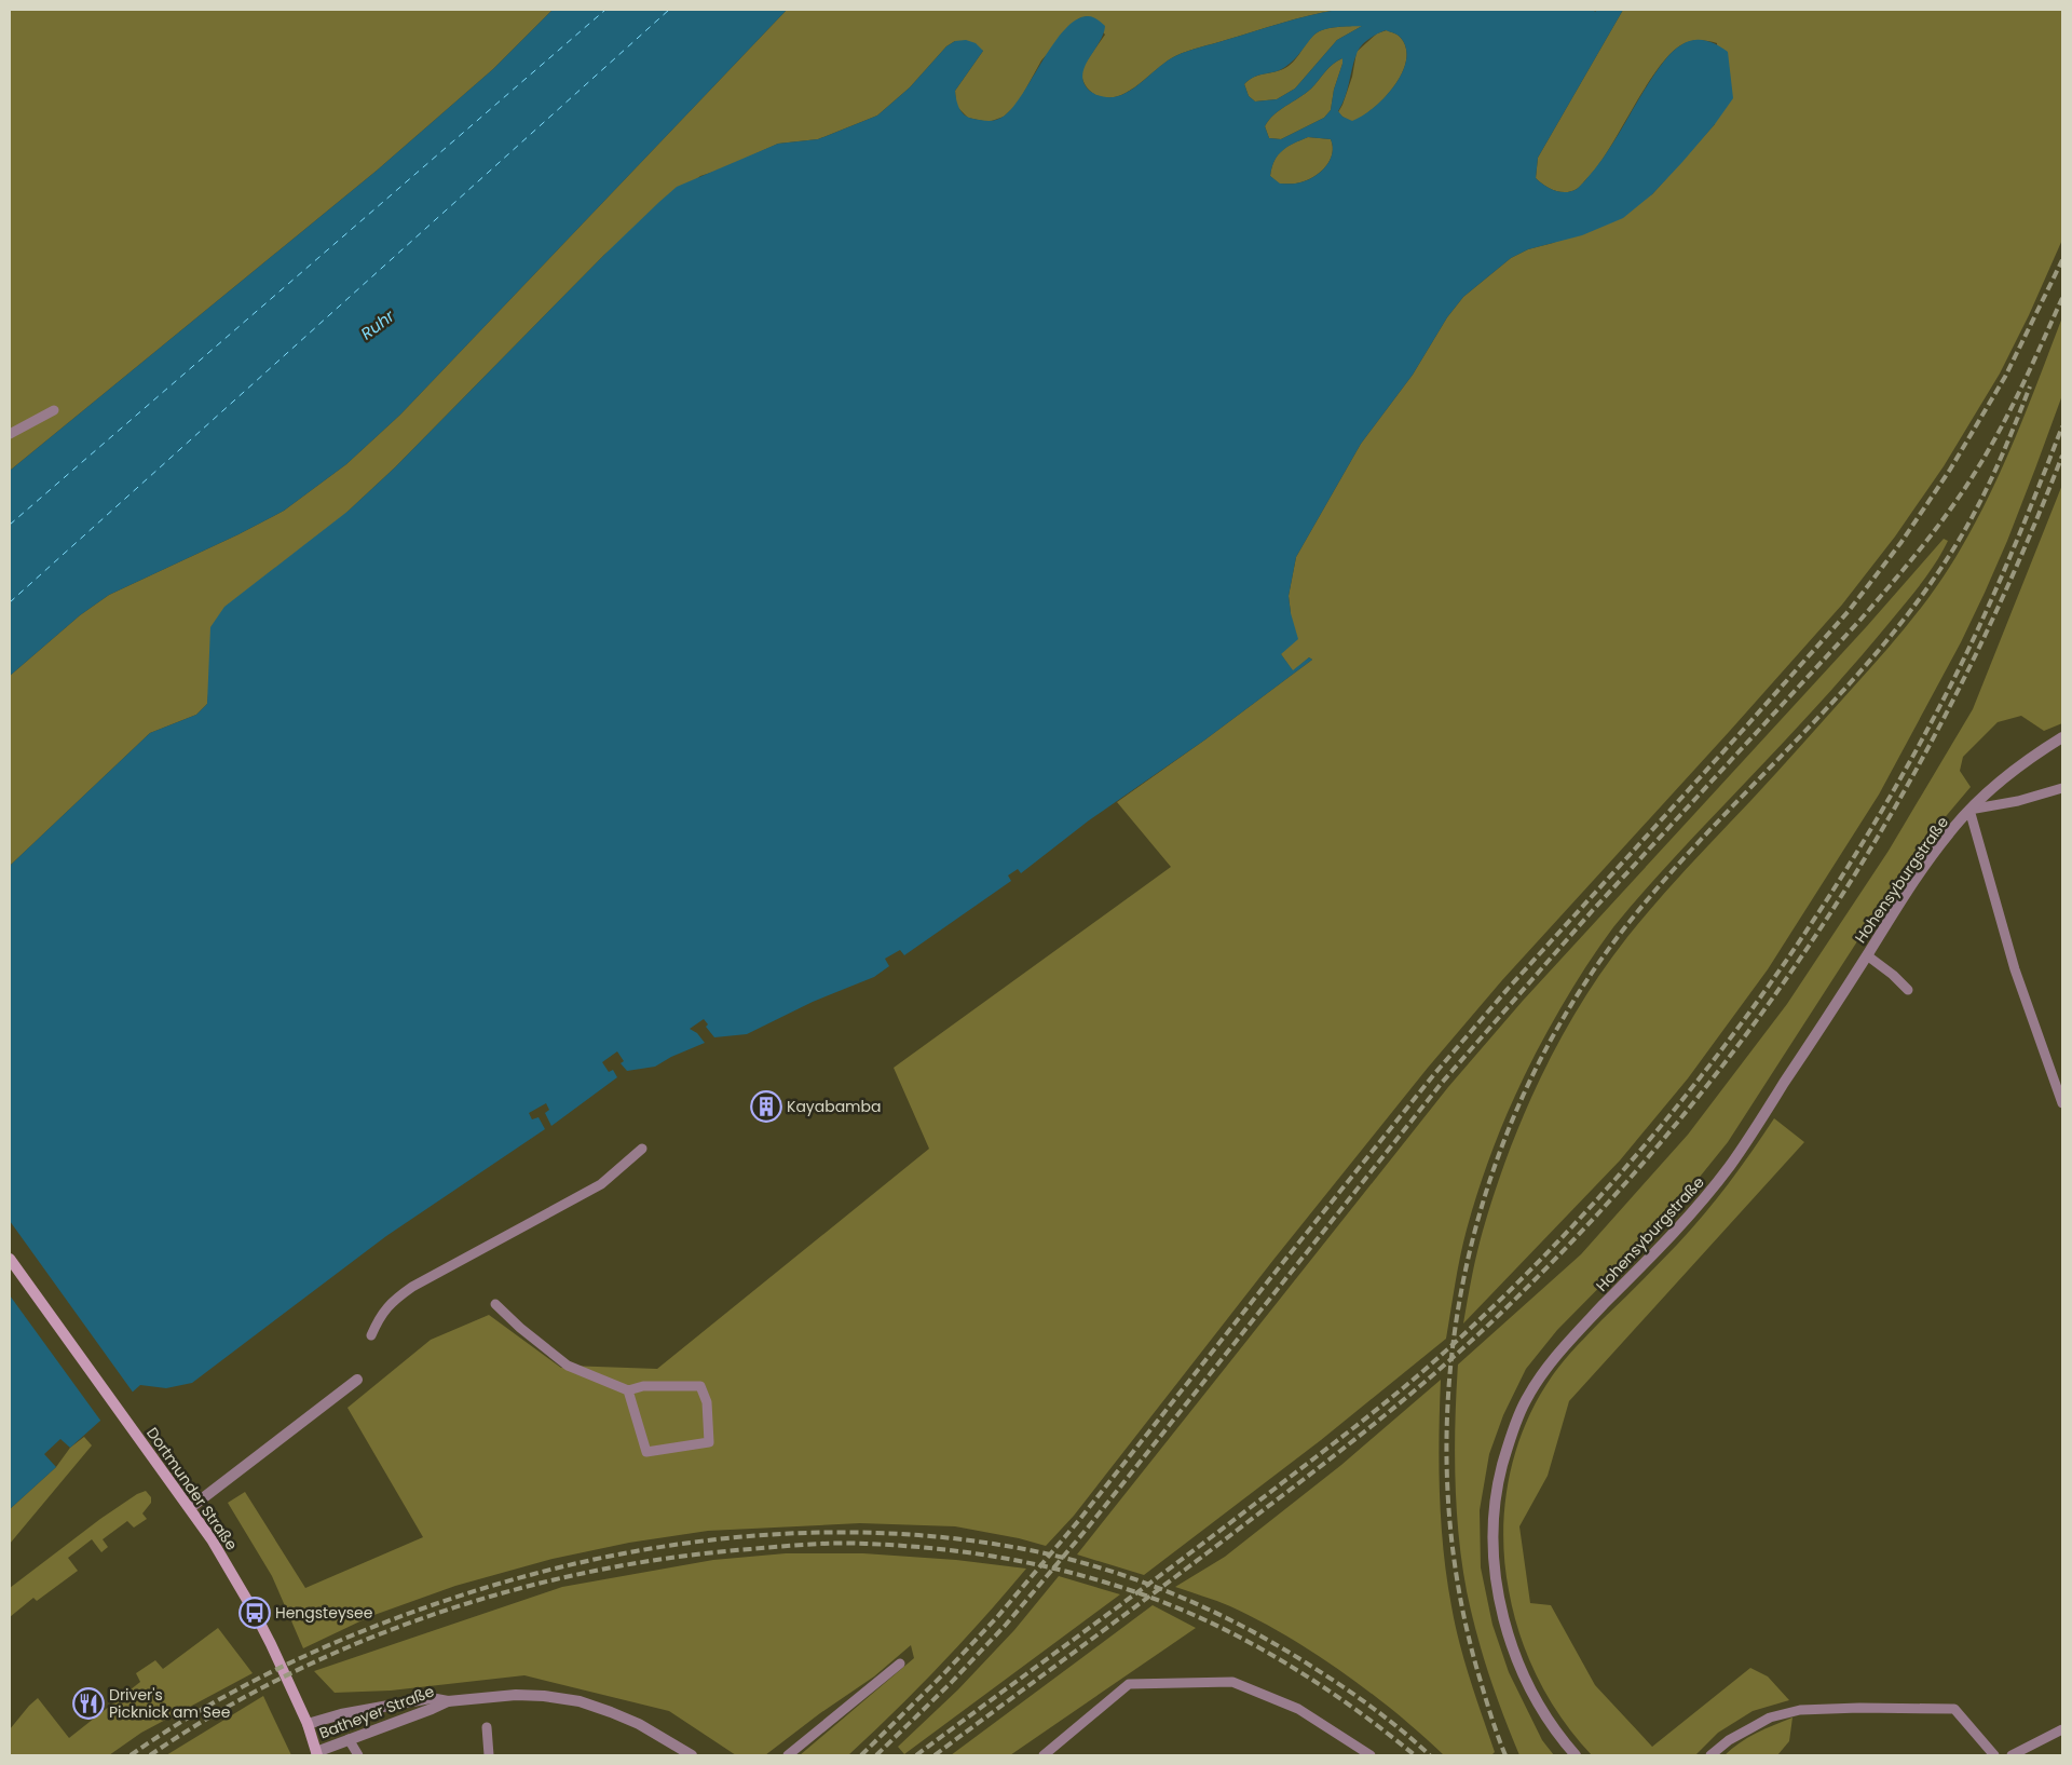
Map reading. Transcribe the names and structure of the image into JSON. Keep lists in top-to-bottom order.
{
  "streets": {
    "main road": ["Dortmunder Straße"],
    "street": ["Hohensyburgstraße", "Batheyer Straße"]
  },
  "crossings": [
    ["Dortmunder Straße", "Batheyer Straße"]
  ],
  "water": ["Ruhr"],
  "places": {
    "building": ["Kayabamba"],
    "bus stop": ["Hengsteysee"],
    "restaurant": ["Driver's Picknick am See"]
  }
}
